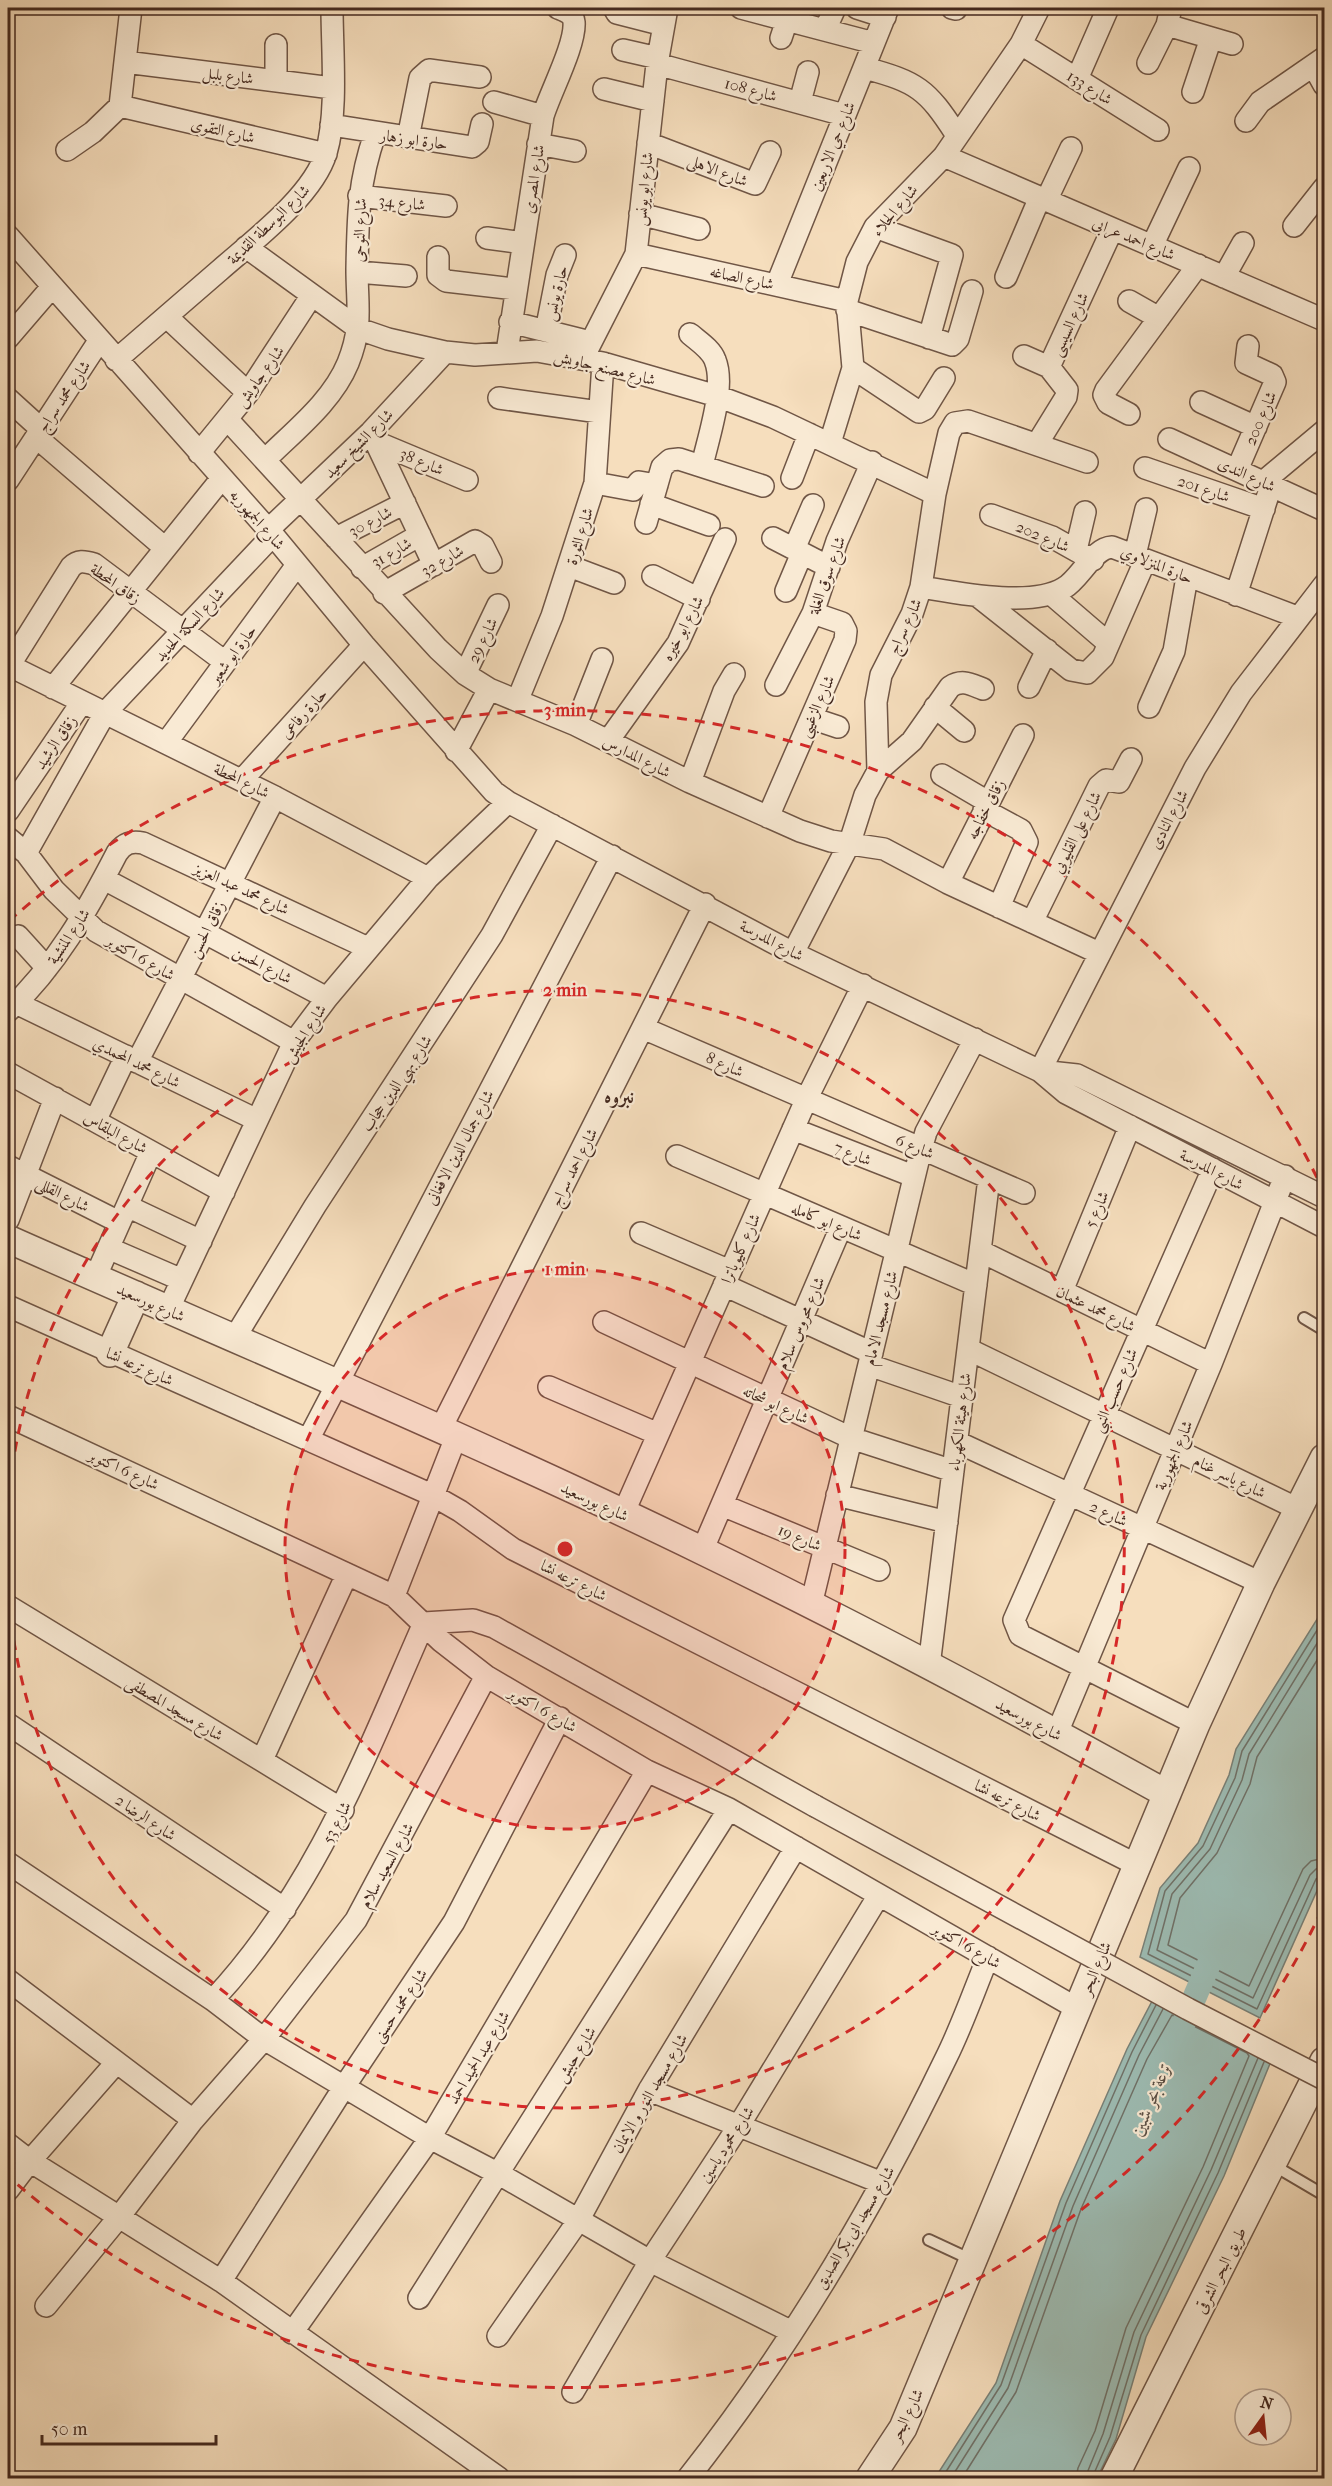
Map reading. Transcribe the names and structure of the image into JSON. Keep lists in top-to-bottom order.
{
  "streets": {
    "street": [
      "شارع بلبل",
      "شارع 133",
      "شارع 108",
      "شارع التقوى",
      "حارة ابو زهار",
      "شارع حي الاربعين",
      "شارع الاهلى",
      "شارع المصرى",
      "شارع ابو يونس",
      "شارع 34",
      "شارع الجلاء",
      "شارع البوسطة القديمة",
      "شارع النوحى",
      "شارع احمد عرابى",
      "شارع الصاغه",
      "حارة يونس",
      "شارع السيسى",
      "شارع مصنع جاويش",
      "شارع جاويش",
      "شارع محمد سراج",
      "شارع 200",
      "شارع الشيخ سعيد",
      "شارع 38",
      "شارع الندى",
      "شارع 201",
      "شارع الجمهوريه",
      "شارع 30",
      "شارع الثورة",
      "شارع 202",
      "شارع 31",
      "شارع 32",
      "حارة المنزلاوي",
      "شارع سوق الغلة",
      "زقاق المحطة",
      "شارع السكة الحديد",
      "شارع سراج",
      "شارع ابو خيره",
      "شارع 29",
      "حارة ابو شعير",
      "شارع الزغيبى",
      "حارة رفاعى",
      "زقاق الرشيد",
      "شارع المدارس",
      "شارع المحطة",
      "زقاق خفاجه",
      "شارع النادى",
      "شارع على القليوبي",
      "شارع محمد عبد العزيز",
      "زقاق الحسن",
      "شارع المنشية",
      "شارع المدرسة",
      "شارع 6 اكتوبر",
      "شارع الحسن",
      "شارع الجيش",
      "شارع محمد المحمدي",
      "شارع 8",
      "شارع بهي الدين حجاب",
      "شارع البلقاس",
      "شارع 6",
      "شارع جمال الدين الافغانى",
      "شارع 7",
      "شارع احمد سراج",
      "شارع القللى",
      "شارع 5",
      "شارع ابو كامله",
      "شارع كليوباترا",
      "شارع بورسعيد",
      "شارع محمد عثمان",
      "شارع مسجد الامام",
      "شارع محروس سلام",
      "شارع ترعه نشا",
      "شارع حسب النبى",
      "شارع ابو شحاته",
      "شارع هيئة الكهرباء",
      "شارع الجمهورية",
      "شارع ياسر غنام",
      "شارع 2",
      "شارع 19",
      "شارع مسجد المصطفى",
      "شارع الرضا 2",
      "شارع 53",
      "شارع السعيد سلام",
      "شارع البحر",
      "شارع محمد حسنى",
      "شارع حبش",
      "شارع عبد الحميد احمد",
      "شارع مسجد النور و الايمان",
      "شارع محمود ياسين",
      "شارع مسجد ابى بكر الصديق",
      "طريق البحر الشرقى"
    ]
  },
  "crossings": [
    ["شارع بلبل", "شارع البوسطة القديمة"],
    ["شارع 133", "شارع الجلاء"],
    ["شارع 108", "شارع حي الاربعين"],
    ["شارع 108", "شارع ابو يونس"],
    ["شارع التقوى", "شارع البوسطة القديمة"],
    ["حارة ابو زهار", "شارع البوسطة القديمة"],
    ["حارة ابو زهار", "شارع النوحى"],
    ["شارع حي الاربعين", "شارع الصاغه"],
    ["شارع الاهلى", "شارع ابو يونس"],
    ["شارع المصرى", "شارع مصنع جاويش"],
    ["شارع ابو يونس", "شارع الصاغه"],
    ["شارع ابو يونس", "شارع مصنع جاويش"],
    ["شارع ابو يونس", "شارع الثورة"],
    ["شارع 34", "شارع النوحى"],
    ["شارع الجلاء", "شارع احمد عرابى"],
    ["شارع الجلاء", "شارع الصاغه"],
    ["شارع الجلاء", "شارع مصنع جاويش"],
    ["شارع البوسطة القديمة", "شارع مصنع جاويش"],
    ["شارع البوسطة القديمة", "شارع الجمهوريه"],
    ["شارع النوحى", "شارع مصنع جاويش"],
    ["شارع احمد عرابى", "شارع السيسى"],
    ["شارع السيسى", "شارع سراج"],
    ["شارع مصنع جاويش", "شارع جاويش"],
    ["شارع مصنع جاويش", "شارع الشيخ سعيد"],
    ["شارع مصنع جاويش", "شارع الثورة"],
    ["شارع مصنع جاويش", "شارع سوق الغلة"],
    ["شارع مصنع جاويش", "شارع سراج"],
    ["شارع جاويش", "شارع الجمهوريه"],
    ["شارع جاويش", "شارع المدارس"],
    ["شارع محمد سراج", "شارع الجمهوريه"],
    ["شارع 200", "شارع الندى"],
    ["شارع الشيخ سعيد", "شارع 38"],
    ["شارع الشيخ سعيد", "شارع الجمهوريه"],
    ["شارع الشيخ سعيد", "شارع السكة الحديد"],
    ["شارع الشيخ سعيد", "شارع المدارس"],
    ["شارع الجمهوريه", "شارع السكة الحديد"],
    ["شارع الجمهوريه", "حارة ابو شعير"],
    ["شارع الجمهوريه", "حارة رفاعى"],
    ["شارع الجمهوريه", "شارع المدرسة"],
    ["شارع الجمهوريه", "شارع الجيش"],
    ["شارع 30", "شارع المدارس"],
    ["شارع الثورة", "شارع المدارس"],
    ["شارع 202", "حارة المنزلاوي"],
    ["شارع 31", "شارع المدارس"],
    ["شارع 32", "شارع المدارس"],
    ["حارة المنزلاوي", "شارع سراج"],
    ["حارة المنزلاوي", "شارع النادى"],
    ["شارع سوق الغلة", "شارع الزغيبى"],
    ["زقاق المحطة", "شارع السكة الحديد"],
    ["زقاق المحطة", "حارة ابو شعير"],
    ["زقاق المحطة", "شارع المحطة"],
    ["شارع السكة الحديد", "شارع المحطة"],
    ["شارع السكة الحديد", "شارع 6 اكتوبر"],
    ["شارع سراج", "شارع المدارس"],
    ["شارع سراج", "شارع المدرسة"],
    ["شارع ابو خيره", "شارع المدارس"],
    ["شارع 29", "شارع المدارس"],
    ["حارة ابو شعير", "شارع المحطة"],
    ["شارع الزغيبى", "شارع المدارس"],
    ["حارة رفاعى", "شارع المحطة"],
    ["زقاق الرشيد", "شارع المحطة"],
    ["شارع المدارس", "زقاق خفاجه"],
    ["شارع المدارس", "شارع النادى"],
    ["شارع المدارس", "شارع على القليوبي"],
    ["شارع المحطة", "زقاق الحسن"],
    ["شارع المحطة", "شارع الجيش"],
    ["شارع النادى", "شارع المدرسة"],
    ["شارع محمد عبد العزيز", "زقاق الحسن"],
    ["شارع محمد عبد العزيز", "شارع المنشية"],
    ["شارع محمد عبد العزيز", "شارع الجيش"],
    ["زقاق الحسن", "شارع 6 اكتوبر"],
    ["زقاق الحسن", "شارع الحسن"],
    ["زقاق الحسن", "شارع محمد المحمدي"],
    ["زقاق الحسن", "شارع البلقاس"],
    ["شارع المنشية", "شارع 6 اكتوبر"],
    ["شارع المنشية", "شارع الحسن"],
    ["شارع المنشية", "شارع محمد المحمدي"],
    ["شارع المدرسة", "شارع الجيش"],
    ["شارع المدرسة", "شارع بهي الدين حجاب"],
    ["شارع المدرسة", "شارع جمال الدين الافغانى"],
    ["شارع المدرسة", "شارع احمد سراج"],
    ["شارع المدرسة", "شارع 5"],
    ["شارع المدرسة", "شارع كليوباترا"],
    ["شارع المدرسة", "شارع مسجد الامام"],
    ["شارع المدرسة", "شارع حسب النبى"],
    ["شارع المدرسة", "شارع الجمهورية"],
    ["شارع 6 اكتوبر", "شارع الجيش"],
    ["شارع 6 اكتوبر", "شارع احمد سراج"],
    ["شارع 6 اكتوبر", "شارع 53"],
    ["شارع 6 اكتوبر", "شارع السعيد سلام"],
    ["شارع 6 اكتوبر", "شارع البحر"],
    ["شارع 6 اكتوبر", "شارع محمد حسنى"],
    ["شارع 6 اكتوبر", "شارع حبش"],
    ["شارع 6 اكتوبر", "شارع عبد الحميد احمد"],
    ["شارع 6 اكتوبر", "شارع مسجد النور و الايمان"],
    ["شارع 6 اكتوبر", "شارع محمود ياسين"],
    ["شارع 6 اكتوبر", "شارع مسجد ابى بكر الصديق"],
    ["شارع الحسن", "شارع الجيش"],
    ["شارع الجيش", "شارع محمد المحمدي"],
    ["شارع الجيش", "شارع البلقاس"],
    ["شارع الجيش", "شارع القللى"],
    ["شارع الجيش", "شارع بورسعيد"],
    ["شارع 8", "شارع 6"],
    ["شارع 8", "شارع احمد سراج"],
    ["شارع 8", "شارع كليوباترا"],
    ["شارع بهي الدين حجاب", "شارع بورسعيد"],
    ["شارع 6", "شارع كليوباترا"],
    ["شارع 6", "شارع مسجد الامام"],
    ["شارع 6", "شارع هيئة الكهرباء"],
    ["شارع جمال الدين الافغانى", "شارع بورسعيد"],
    ["شارع جمال الدين الافغانى", "شارع ترعه نشا"],
    ["شارع 7", "شارع كليوباترا"],
    ["شارع 7", "شارع مسجد الامام"],
    ["شارع احمد سراج", "شارع بورسعيد"],
    ["شارع احمد سراج", "شارع ترعه نشا"],
    ["شارع 5", "شارع محمد عثمان"],
    ["شارع ابو كامله", "شارع كليوباترا"],
    ["شارع ابو كامله", "شارع مسجد الامام"],
    ["شارع ابو كامله", "شارع محروس سلام"],
    ["شارع ابو كامله", "شارع هيئة الكهرباء"],
    ["شارع كليوباترا", "شارع بورسعيد"],
    ["شارع كليوباترا", "شارع ابو شحاته"],
    ["شارع بورسعيد", "شارع مسجد الامام"],
    ["شارع بورسعيد", "شارع محروس سلام"],
    ["شارع بورسعيد", "شارع هيئة الكهرباء"],
    ["شارع بورسعيد", "شارع الجمهورية"],
    ["شارع بورسعيد", "شارع البحر"],
    ["شارع محمد عثمان", "شارع حسب النبى"],
    ["شارع محمد عثمان", "شارع هيئة الكهرباء"],
    ["شارع محمد عثمان", "شارع الجمهورية"],
    ["شارع مسجد الامام", "شارع ابو شحاته"],
    ["شارع مسجد الامام", "شارع 19"],
    ["شارع محروس سلام", "شارع ابو شحاته"],
    ["شارع محروس سلام", "شارع 19"],
    ["شارع ترعه نشا", "شارع البحر"],
    ["شارع حسب النبى", "شارع الجمهورية"],
    ["شارع حسب النبى", "شارع ياسر غنام"],
    ["شارع حسب النبى", "شارع 2"],
    ["شارع ابو شحاته", "شارع هيئة الكهرباء"],
    ["شارع هيئة الكهرباء", "شارع ياسر غنام"],
    ["شارع هيئة الكهرباء", "شارع 2"],
    ["شارع الجمهورية", "شارع ياسر غنام"],
    ["شارع الجمهورية", "شارع 2"],
    ["شارع ياسر غنام", "شارع البحر"],
    ["شارع 2", "شارع البحر"],
    ["شارع مسجد المصطفى", "شارع 53"],
    ["شارع الرضا 2", "شارع 53"]
  ],
  "districts": ["نبروه"],
  "water": ["ترعة بحر شبين"],
  "scale_bar": "50 m",
  "north": "top",
  "rings": ["3 min", "2 min", "1 min"]
}
